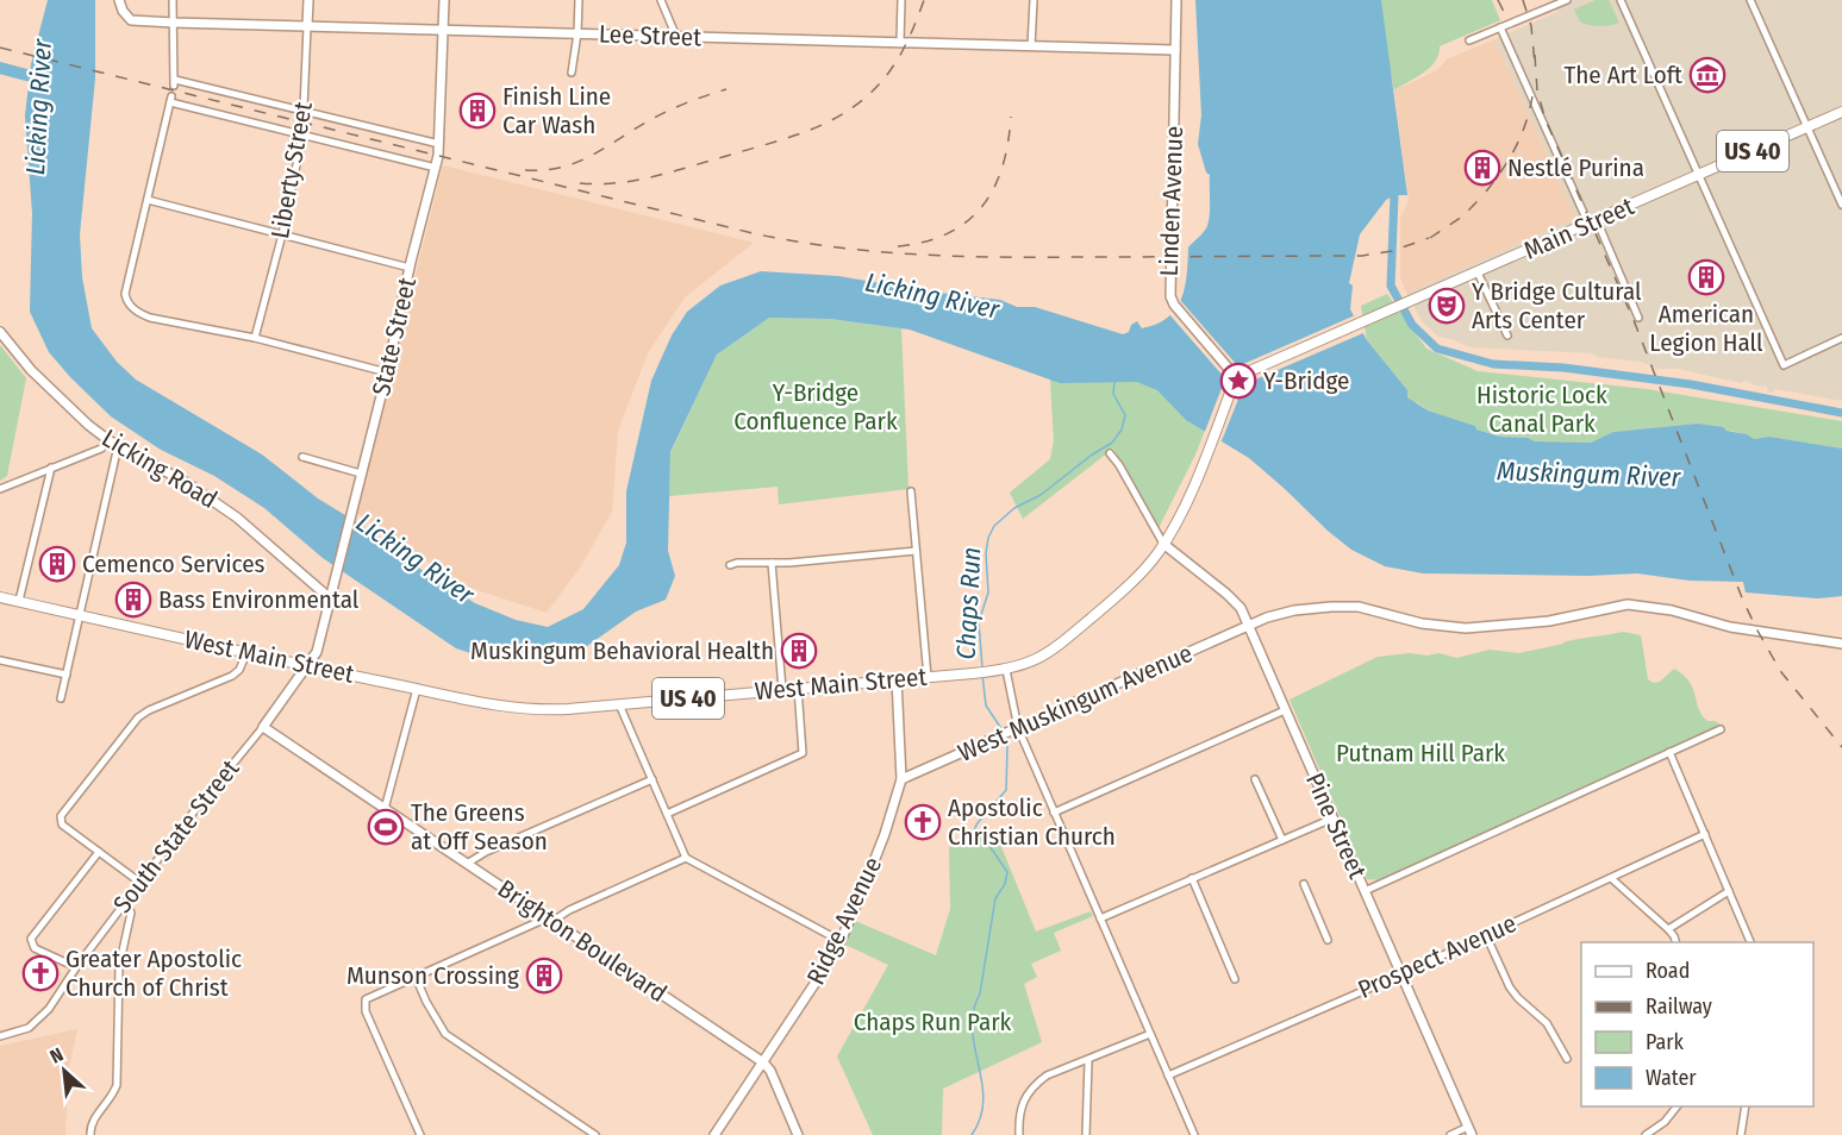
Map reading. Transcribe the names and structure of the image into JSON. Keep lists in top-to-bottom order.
{
  "streets": {
    "main road": ["US 40", "Main Street", "West Main Street"],
    "street": [
      "Lee Street",
      "Liberty Street",
      "Linden Avenue",
      "State Street",
      "Licking Road",
      "West Muskingum Avenue",
      "Pine Street",
      "South State Street",
      "Ridge Avenue",
      "Brighton Boulevard",
      "Prospect Avenue"
    ]
  },
  "crossings": [
    ["Lee Street", "Liberty Street"],
    ["Lee Street", "Linden Avenue"],
    ["Lee Street", "State Street"],
    ["Linden Avenue", "Main Street"],
    ["Linden Avenue", "West Main Street"],
    ["Main Street", "West Main Street"],
    ["State Street", "Licking Road"],
    ["State Street", "West Main Street"],
    ["State Street", "South State Street"],
    ["West Main Street", "Pine Street"],
    ["West Main Street", "South State Street"],
    ["West Main Street", "Ridge Avenue"],
    ["West Muskingum Avenue", "Pine Street"],
    ["West Muskingum Avenue", "Ridge Avenue"],
    ["Pine Street", "Prospect Avenue"],
    ["South State Street", "Brighton Boulevard"],
    ["Ridge Avenue", "Brighton Boulevard"]
  ],
  "water": ["Licking River", "Muskingum River", "Chaps Run"],
  "parks": [
    "Y-Bridge Confluence Park",
    "Historic Lock Canal Park",
    "Putnam Hill Park",
    "Chaps Run Park"
  ],
  "places": {
    "museum": ["The Art Loft"],
    "building": [
      "Finish Line Car Wash",
      "Nestlé Purina",
      "American Legion Hall",
      "Cemenco Services",
      "Bass Environmental",
      "Muskingum Behavioral Health",
      "Munson Crossing"
    ],
    "theatre": ["Y Bridge Cultural Arts Center"],
    "place": ["Y-Bridge"],
    "church": ["Apostolic Christian Church", "Greater Apostolic Church of Christ"],
    "sports": ["The Greens at Off Season"]
  },
  "legend": [
    "Road",
    "Railway",
    "Park",
    "Water"
  ],
  "north": "top left"
}
